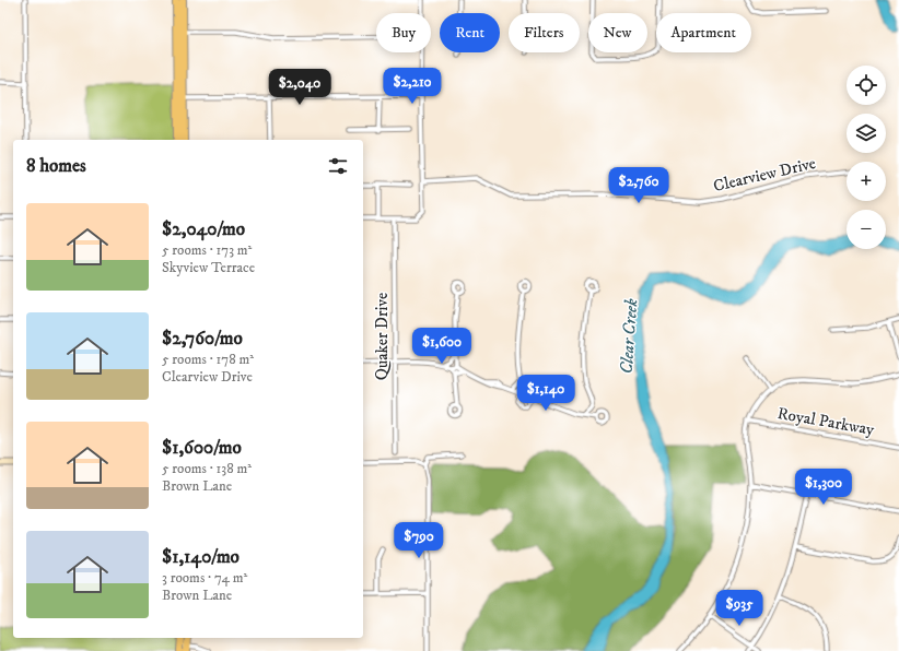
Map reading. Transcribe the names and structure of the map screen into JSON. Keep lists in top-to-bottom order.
{
  "streets": {
    "street": ["Clearview Drive", "Quaker Drive", "Royal Parkway"]
  },
  "water": ["Clear Creek"],
  "page": {
    "chip": [
      "Buy",
      "Rent",
      "Filters",
      "New",
      "Apartment"
    ],
    "map_buttons": ["+", "−"],
    "price": [
      "$2,210",
      "$2,040",
      "$2,760",
      "$1,600",
      "$1,140",
      "$1,300",
      "$790",
      "$935"
    ],
    "heading": "8 homes",
    "list": [
      {
        "name": "$2,040/mo",
        "note": "5 rooms · 173 m² · Skyview Terrace"
      },
      {
        "name": "$2,760/mo",
        "note": "5 rooms · 178 m² · Clearview Drive"
      },
      {
        "name": "$1,600/mo",
        "note": "5 rooms · 138 m² · Brown Lane"
      },
      {
        "name": "$1,140/mo",
        "note": "3 rooms · 74 m² · Brown Lane"
      }
    ]
  }
}
